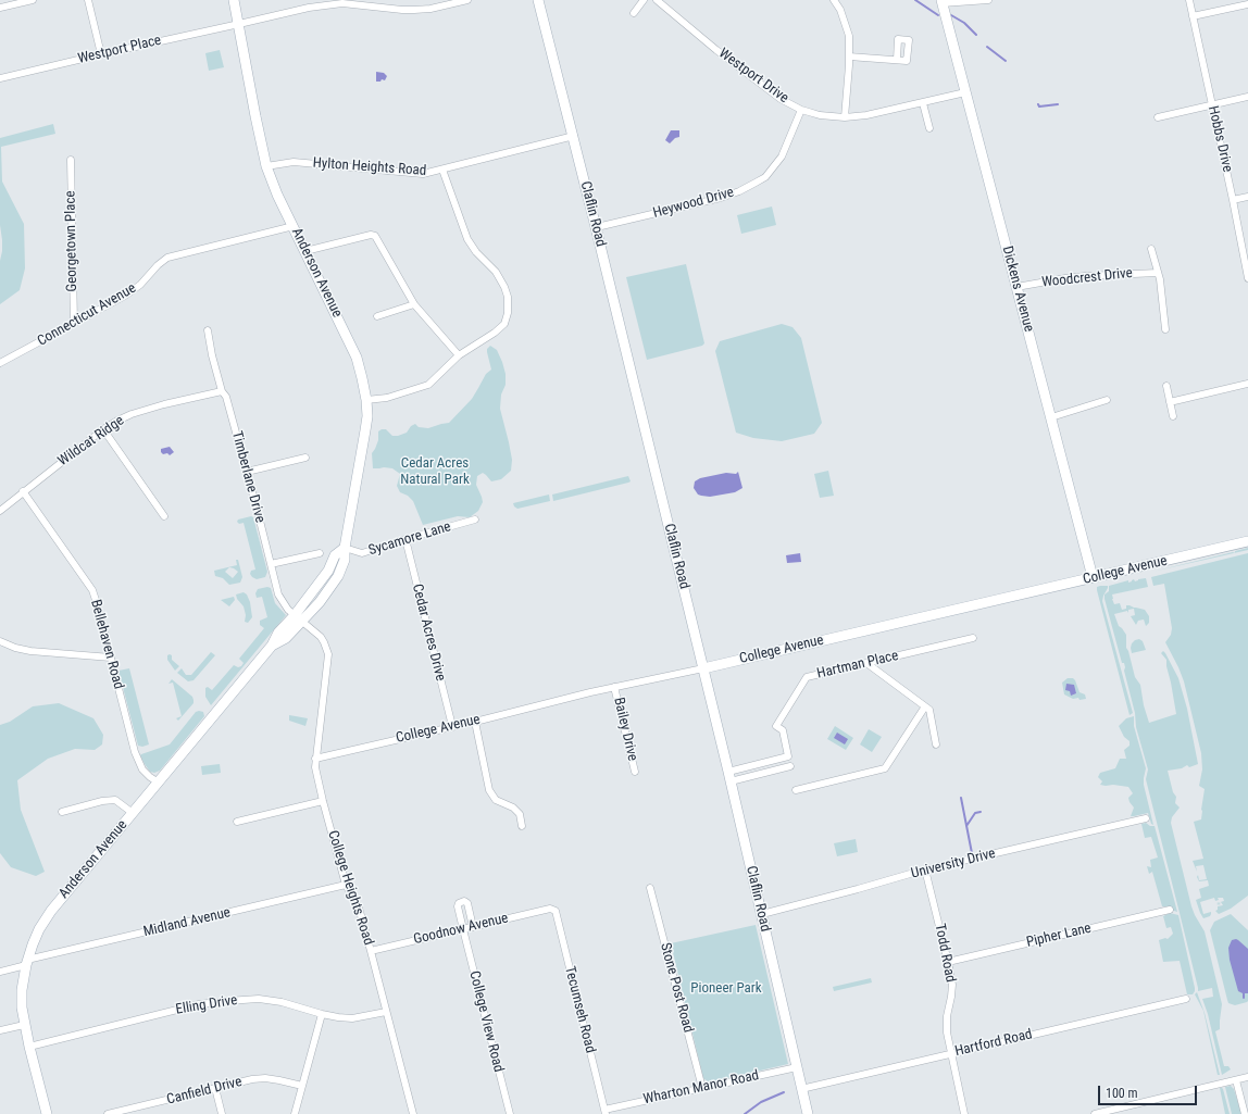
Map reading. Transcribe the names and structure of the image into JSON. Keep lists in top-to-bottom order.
{
  "streets": {
    "street": [
      "Westport Place",
      "Westport Drive",
      "Hobbs Drive",
      "Hylton Heights Road",
      "Heywood Drive",
      "Claflin Road",
      "Georgetown Place",
      "Anderson Avenue",
      "Woodcrest Drive",
      "Dickens Avenue",
      "Connecticut Avenue",
      "Wildcat Ridge",
      "Timberlane Drive",
      "Sycamore Lane",
      "College Avenue",
      "Cedar Acres Drive",
      "Bellehaven Road",
      "Hartman Place",
      "Bailey Drive",
      "University Drive",
      "College Heights Road",
      "Midland Avenue",
      "Goodnow Avenue",
      "Pipher Lane",
      "Todd Road",
      "Stone Post Road",
      "Elling Drive",
      "Tecumseh Road",
      "College View Road",
      "Hartford Road",
      "Wharton Manor Road",
      "Canfield Drive"
    ]
  },
  "crossings": [
    ["Westport Place", "Anderson Avenue"],
    ["Westport Drive", "Heywood Drive"],
    ["Westport Drive", "Dickens Avenue"],
    ["Hylton Heights Road", "Claflin Road"],
    ["Hylton Heights Road", "Anderson Avenue"],
    ["Heywood Drive", "Claflin Road"],
    ["Claflin Road", "College Avenue"],
    ["Claflin Road", "Hartman Place"],
    ["Claflin Road", "University Drive"],
    ["Claflin Road", "Hartford Road"],
    ["Claflin Road", "Wharton Manor Road"],
    ["Georgetown Place", "Connecticut Avenue"],
    ["Anderson Avenue", "Connecticut Avenue"],
    ["Anderson Avenue", "Timberlane Drive"],
    ["Anderson Avenue", "Sycamore Lane"],
    ["Anderson Avenue", "Bellehaven Road"],
    ["Anderson Avenue", "College Heights Road"],
    ["Anderson Avenue", "Midland Avenue"],
    ["Anderson Avenue", "Elling Drive"],
    ["Woodcrest Drive", "Dickens Avenue"],
    ["Dickens Avenue", "College Avenue"],
    ["Wildcat Ridge", "Timberlane Drive"],
    ["Wildcat Ridge", "Bellehaven Road"],
    ["Timberlane Drive", "College Heights Road"],
    ["Sycamore Lane", "Cedar Acres Drive"],
    ["College Avenue", "Cedar Acres Drive"],
    ["College Avenue", "Bailey Drive"],
    ["College Avenue", "College Heights Road"],
    ["University Drive", "Todd Road"],
    ["College Heights Road", "Midland Avenue"],
    ["College Heights Road", "Goodnow Avenue"],
    ["College Heights Road", "Elling Drive"],
    ["Goodnow Avenue", "Tecumseh Road"],
    ["Goodnow Avenue", "College View Road"],
    ["Pipher Lane", "Todd Road"],
    ["Todd Road", "Hartford Road"],
    ["Stone Post Road", "Wharton Manor Road"],
    ["Tecumseh Road", "Wharton Manor Road"]
  ],
  "parks": ["Cedar Acres Natural Park", "Pioneer Park"],
  "scale_bar": "100 m"
}
